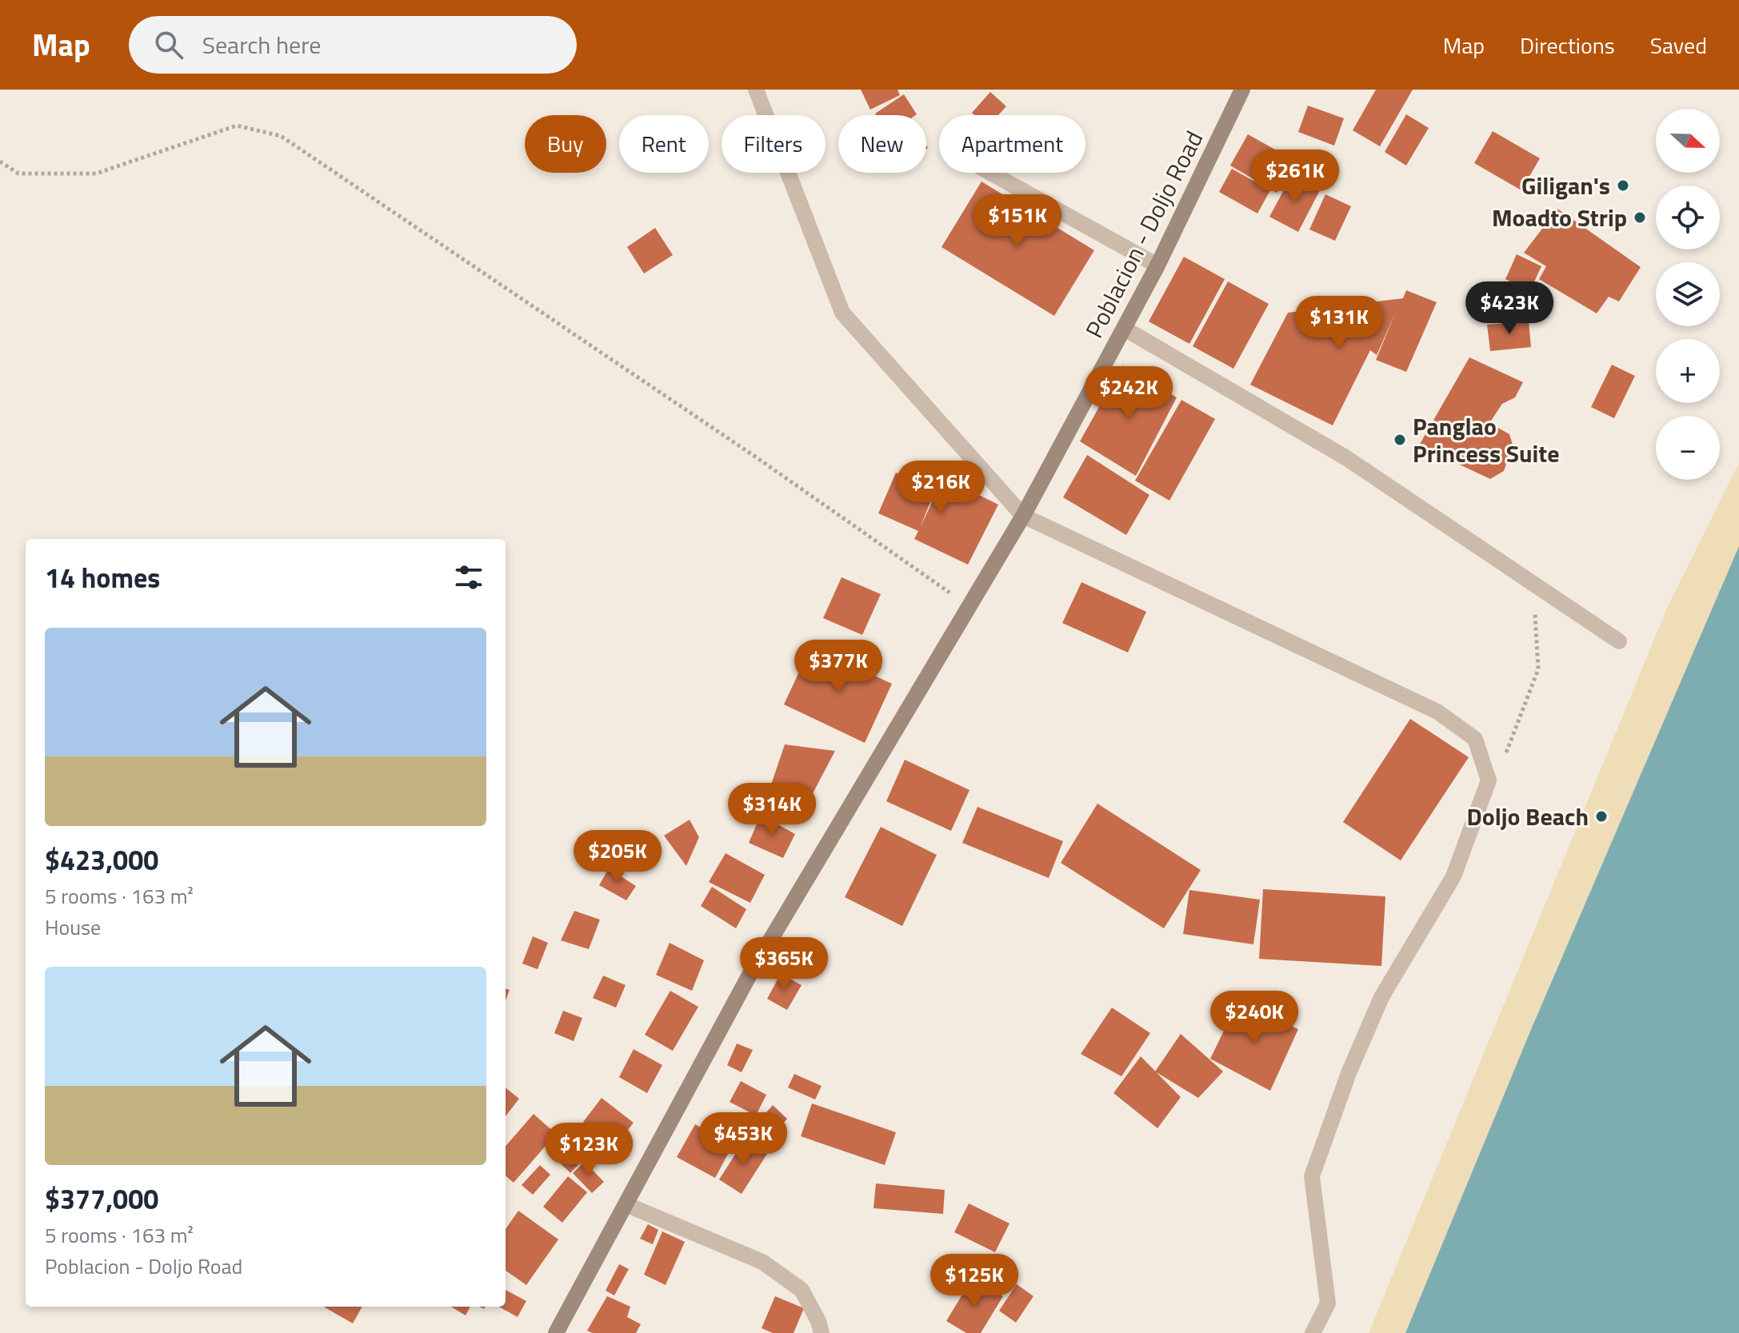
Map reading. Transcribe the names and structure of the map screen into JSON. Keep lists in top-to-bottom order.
{
  "streets": {
    "street": ["Poblacion - Doljo Road"]
  },
  "places": [
    "Giligan's",
    "Moadto Strip",
    "Panglao Princess Suite",
    "Doljo Beach"
  ],
  "north": "right",
  "page": {
    "header": "Map",
    "search": "Search here",
    "nav": ["Map", "Directions", "Saved"],
    "map_buttons": ["+", "−"],
    "chip": [
      "Buy",
      "Rent",
      "Filters",
      "New",
      "Apartment"
    ],
    "price": [
      "$261K",
      "$151K",
      "$423K",
      "$131K",
      "$242K",
      "$216K",
      "$377K",
      "$314K",
      "$205K",
      "$365K",
      "$240K",
      "$453K",
      "$123K",
      "$125K"
    ],
    "heading": "14 homes",
    "list": [
      {
        "name": "$423,000",
        "note": "5 rooms · 163 m² · House"
      },
      {
        "name": "$377,000",
        "note": "5 rooms · 163 m² · Poblacion - Doljo Road"
      }
    ]
  }
}
